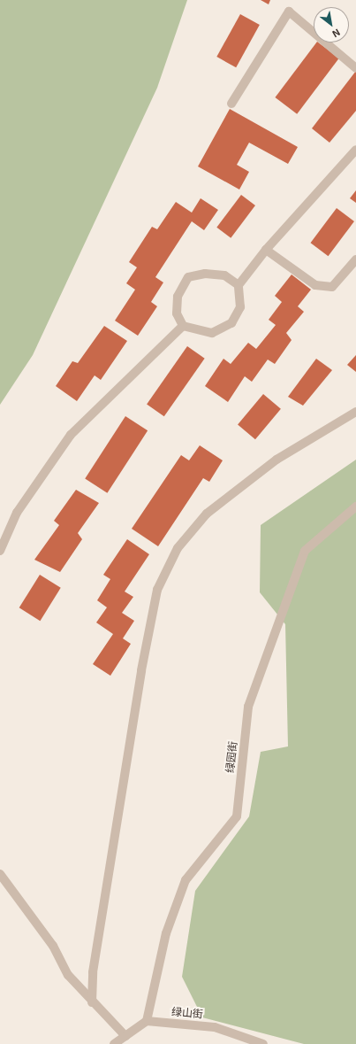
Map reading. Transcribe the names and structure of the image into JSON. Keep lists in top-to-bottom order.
{
  "streets": {
    "street": ["绿园街", "绿山街"]
  },
  "crossings": [
    ["绿园街", "绿山街"]
  ],
  "north": "bottom right"
}
